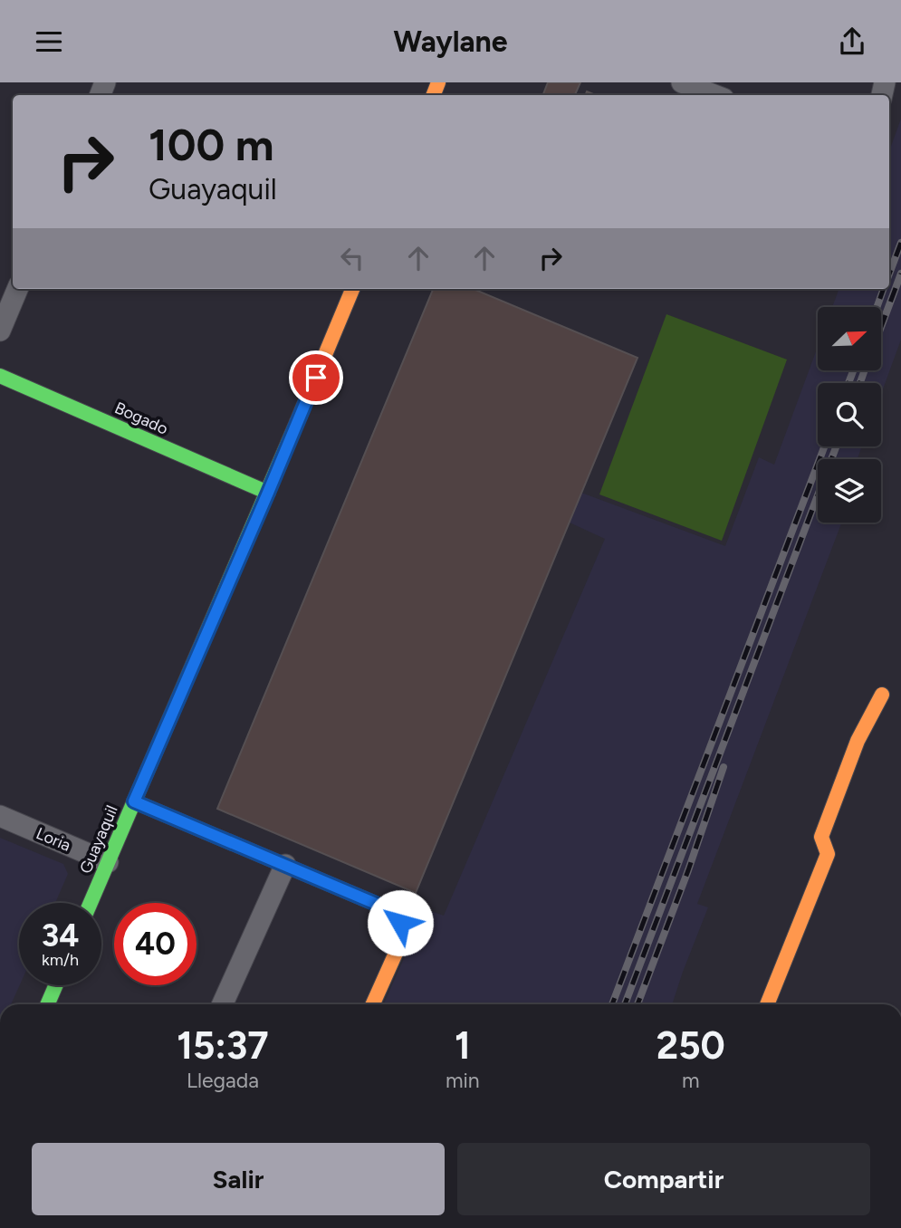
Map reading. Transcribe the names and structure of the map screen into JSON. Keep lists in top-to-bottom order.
{
  "streets": {
    "street": ["Bogado", "Loria", "Guayaquil"]
  },
  "crossings": [
    ["Bogado", "Guayaquil"],
    ["Loria", "Guayaquil"]
  ],
  "north": "top right",
  "page": {
    "header": "Waylane",
    "turn": ["100 m", "Guayaquil"],
    "speed": "34 km/h",
    "limit": "40",
    "eta": [
      "15:37",
      "Llegada",
      "1",
      "min",
      "250",
      "m"
    ],
    "buttons": ["Salir", "Compartir"]
  }
}
